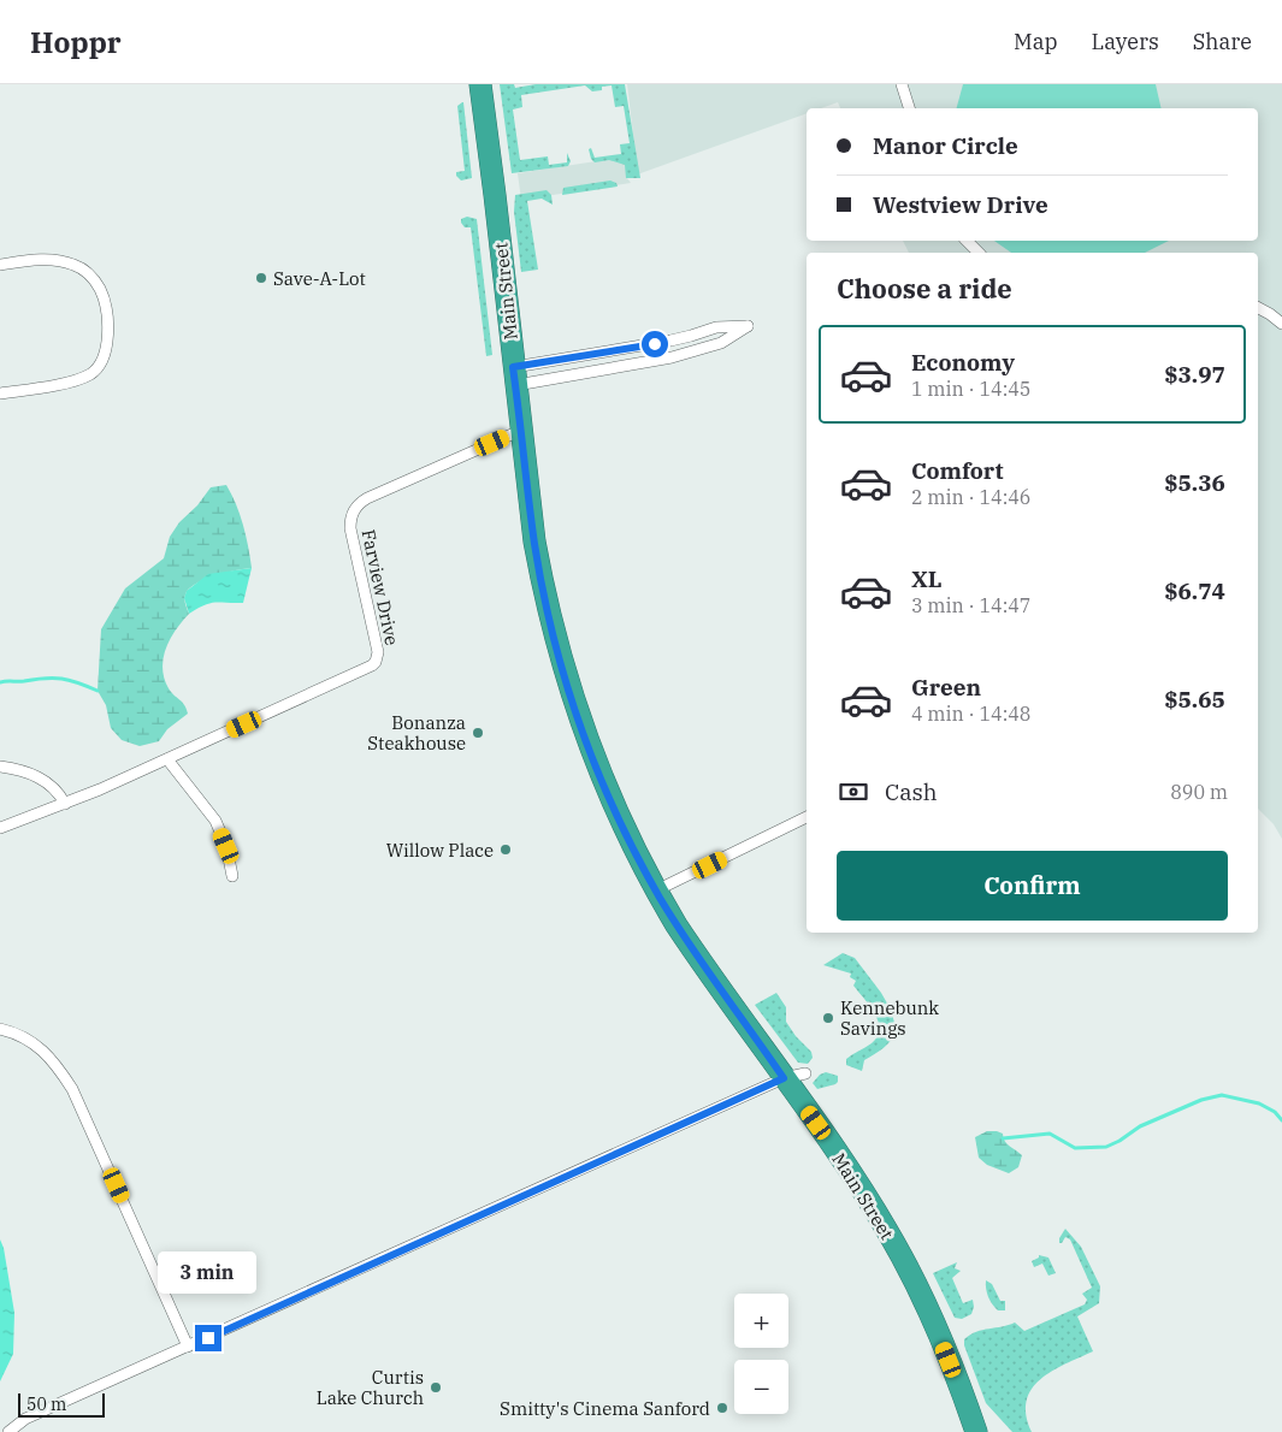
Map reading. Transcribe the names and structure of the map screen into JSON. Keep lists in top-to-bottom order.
{
  "streets": {
    "highway": ["Main Street"],
    "street": ["Farview Drive"]
  },
  "crossings": [
    ["Main Street", "Farview Drive"]
  ],
  "places": [
    "Save-A-Lot",
    "Bonanza Steakhouse",
    "Willow Place",
    "Kennebunk Savings",
    "Curtis Lake Church",
    "Smitty's Cinema Sanford"
  ],
  "scale_bar": "50 m",
  "page": {
    "header": "Hoppr",
    "nav": ["Map", "Layers", "Share"],
    "banner": ["Manor Circle", "Westview Drive"],
    "heading": "Choose a ride",
    "list": [
      {
        "name": "Economy",
        "note": "1 min · 14:45",
        "value": "$3.97"
      },
      {
        "name": "Comfort",
        "note": "2 min · 14:46",
        "value": "$5.36"
      },
      {
        "name": "XL",
        "note": "3 min · 14:47",
        "value": "$6.74"
      },
      {
        "name": "Green",
        "note": "4 min · 14:48",
        "value": "$5.65"
      }
    ],
    "pay": ["Cash", "890 m"],
    "buttons": "Confirm",
    "bubble": "3 min",
    "map_buttons": ["+", "−"],
    "scale": "50 m"
  }
}
